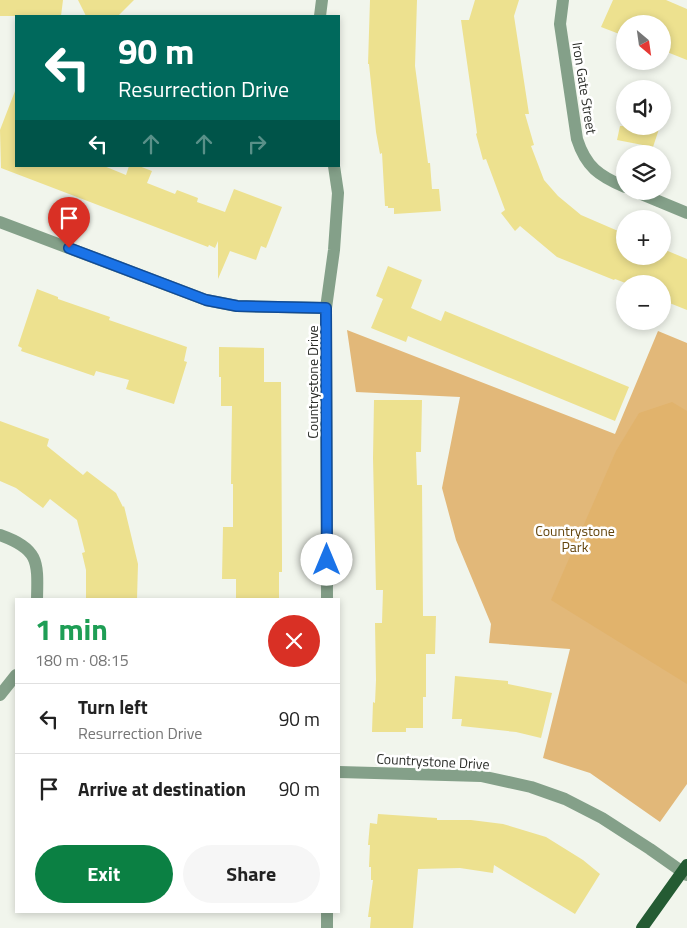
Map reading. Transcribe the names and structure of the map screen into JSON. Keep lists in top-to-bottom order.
{
  "streets": {
    "street": ["Iron Gate Street", "Countrystone Drive"]
  },
  "parks": ["Countrystone Park"],
  "north": "bottom right",
  "page": {
    "map_buttons": ["+", "−"],
    "turn": ["90 m", "Resurrection Drive"],
    "heading": ["1 min", "180 m · 08:15"],
    "list": [
      {
        "name": "Turn left",
        "note": "Resurrection Drive",
        "value": "90 m"
      },
      {
        "name": "Arrive at destination",
        "value": "90 m"
      }
    ],
    "buttons": ["Exit", "Share"]
  }
}
